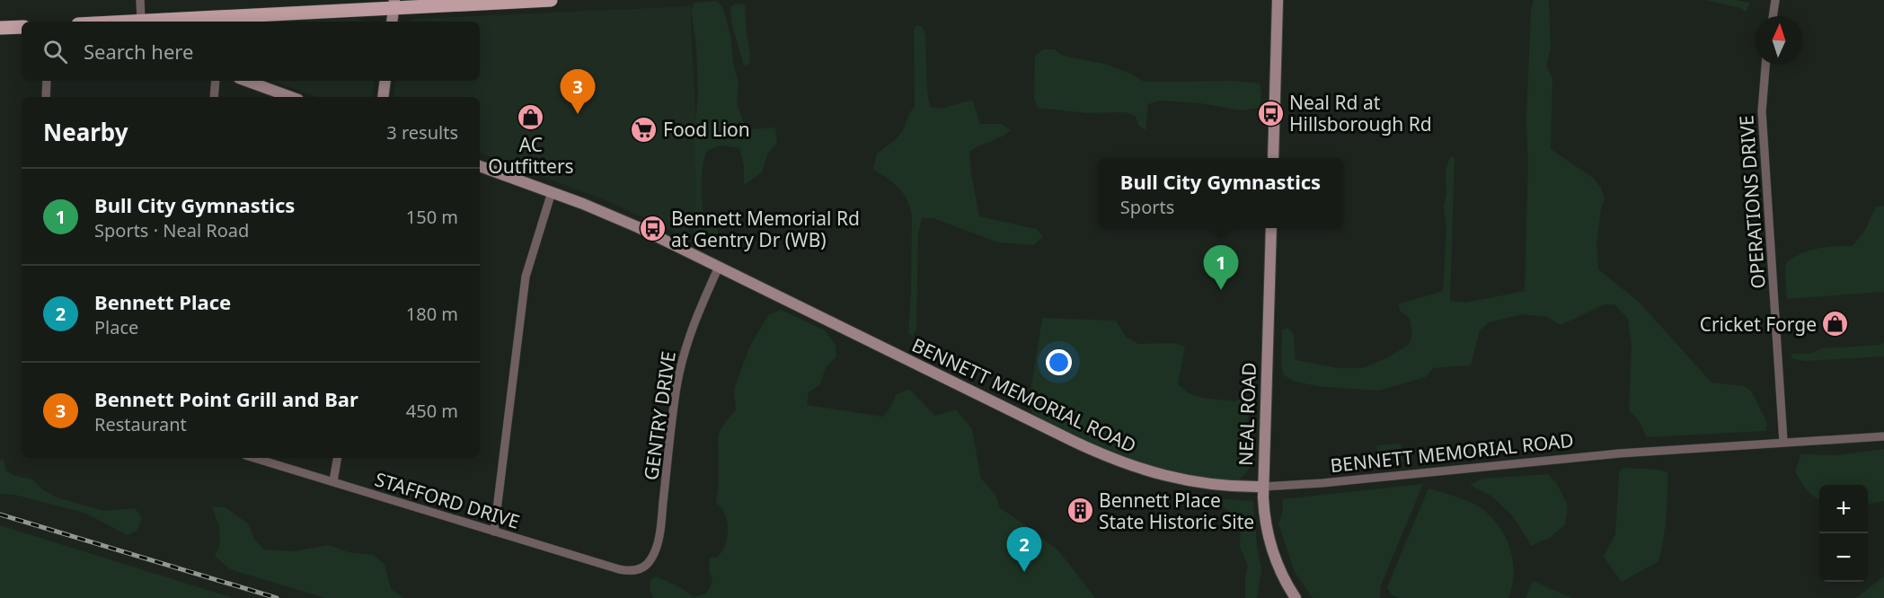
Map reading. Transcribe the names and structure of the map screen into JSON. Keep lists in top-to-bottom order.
{
  "streets": {
    "street": [
      "OPERATIONS DRIVE",
      "BENNETT MEMORIAL ROAD",
      "NEAL ROAD",
      "GENTRY DRIVE",
      "STAFFORD DRIVE"
    ]
  },
  "crossings": [
    ["OPERATIONS DRIVE", "BENNETT MEMORIAL ROAD"],
    ["BENNETT MEMORIAL ROAD", "NEAL ROAD"],
    ["BENNETT MEMORIAL ROAD", "GENTRY DRIVE"],
    ["GENTRY DRIVE", "STAFFORD DRIVE"]
  ],
  "places": {
    "bus stop": ["Neal Rd at Hillsborough Rd", "Bennett Memorial Rd at Gentry Dr (WB)"],
    "shop": ["AC Outfitters", "Cricket Forge"],
    "supermarket": ["Food Lion"],
    "building": ["Bennett Place State Historic Site"]
  },
  "north": "top",
  "page": {
    "search": "Search here",
    "pins": ["3", "1", "2"],
    "heading": ["Nearby", "3 results"],
    "popup": ["Bull City Gymnastics", "Sports"],
    "list": [
      {
        "mark": "1",
        "name": "Bull City Gymnastics",
        "note": "Sports · Neal Road",
        "value": "150 m"
      },
      {
        "mark": "2",
        "name": "Bennett Place",
        "note": "Place",
        "value": "180 m"
      },
      {
        "mark": "3",
        "name": "Bennett Point Grill and Bar",
        "note": "Restaurant",
        "value": "450 m"
      }
    ],
    "map_buttons": ["+", "−"]
  }
}
